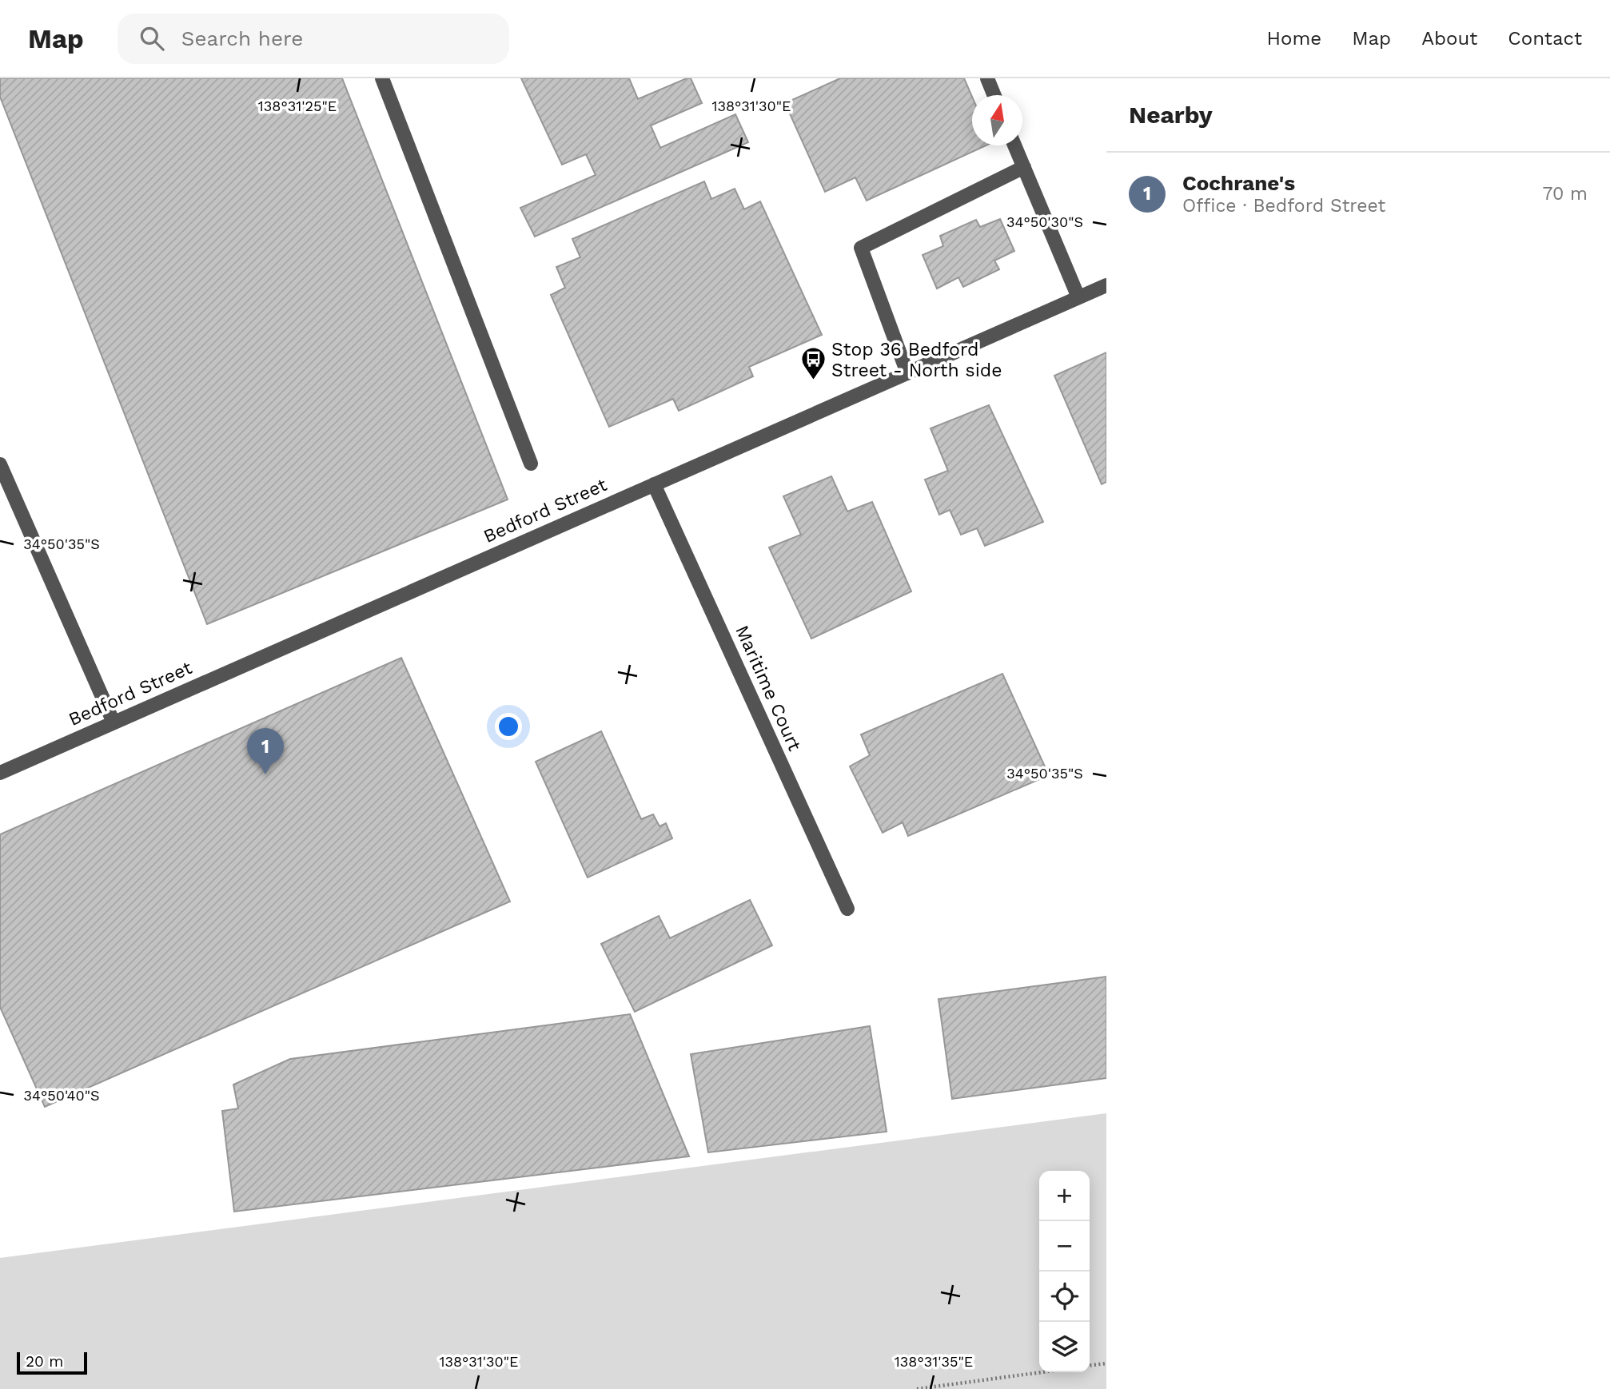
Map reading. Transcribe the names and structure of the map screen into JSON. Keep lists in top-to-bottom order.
{
  "streets": {
    "street": ["Bedford Street", "Maritime Court"]
  },
  "crossings": [
    ["Bedford Street", "Maritime Court"]
  ],
  "places": {
    "bus stop": ["Stop 36 Bedford Street - North side"]
  },
  "scale_bar": "20 m",
  "north": "top",
  "page": {
    "header": "Map",
    "search": "Search here",
    "nav": [
      "Home",
      "Map",
      "About",
      "Contact"
    ],
    "heading": "Nearby",
    "list": [
      {
        "mark": "1",
        "name": "Cochrane's",
        "note": "Office · Bedford Street",
        "value": "70 m"
      }
    ],
    "pins": "1",
    "map_buttons": ["+", "−"],
    "scale": "20 m"
  },
  "coordinates": [
    "138°31'25\"E",
    "138°31'30\"E",
    "34°50'30\"S",
    "34°50'35\"S",
    "34°50'40\"S",
    "138°31'35\"E"
  ]
}
